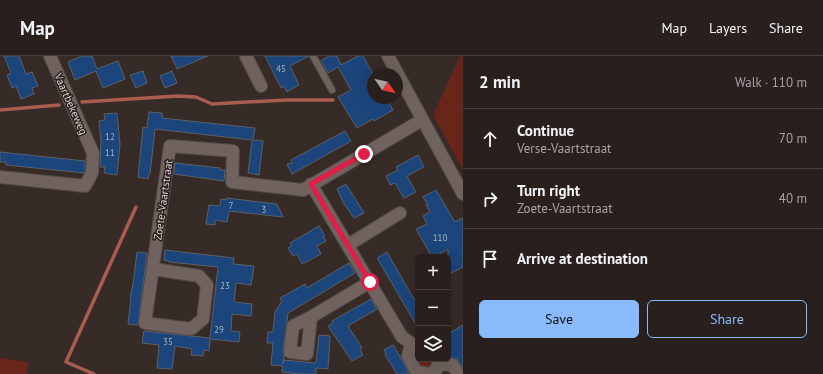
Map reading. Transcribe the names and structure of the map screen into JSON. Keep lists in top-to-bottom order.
{
  "streets": {
    "street": ["Vaartbekeweg", "Zoete-Vaartstraat"]
  },
  "house_numbers": [
    "45",
    "12",
    "11",
    "7",
    "3",
    "110",
    "23",
    "29",
    "35"
  ],
  "north": "bottom right",
  "page": {
    "header": "Map",
    "nav": ["Map", "Layers", "Share"],
    "heading": ["2 min", "Walk · 110 m"],
    "list": [
      ["Continue", "Verse-Vaartstraat", "70 m"],
      ["Turn right", "Zoete-Vaartstraat", "40 m"],
      "Arrive at destination"
    ],
    "map_buttons": ["+", "−"],
    "buttons": ["Save", "Share"]
  }
}
